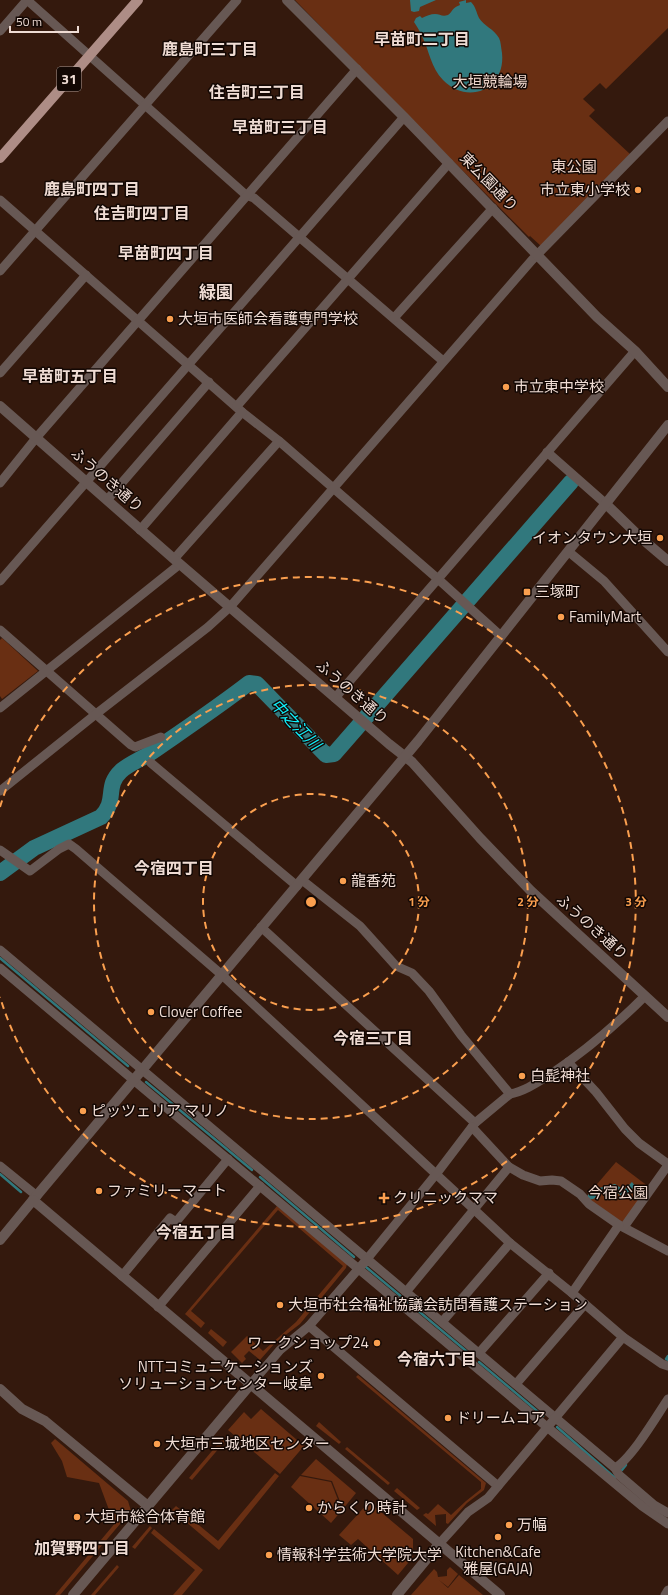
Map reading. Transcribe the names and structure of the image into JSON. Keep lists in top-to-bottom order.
{
  "streets": {
    "main road": ["31"],
    "street": ["東公園通り", "ふうのき通り"]
  },
  "districts": [
    "早苗町二丁目",
    "鹿島町三丁目",
    "住吉町三丁目",
    "早苗町三丁目",
    "鹿島町四丁目",
    "住吉町四丁目",
    "早苗町四丁目",
    "緑園",
    "早苗町五丁目",
    "今宿四丁目",
    "今宿三丁目",
    "今宿五丁目",
    "今宿六丁目",
    "加賀野四丁目"
  ],
  "water": ["中之江川"],
  "parks": ["大垣競輪場", "東公園", "今宿公園"],
  "places": {
    "other": [
      "市立東小学校",
      "大垣市医師会看護専門学校",
      "市立東中学校",
      "イオンタウン大垣",
      "FamilyMart",
      "龍香苑",
      "Clover Coffee",
      "白髭神社",
      "ピッツェリア マリノ",
      "ファミリーマート",
      "大垣市社会福祉協議会訪問看護ステーション",
      "ワークショップ24",
      "NTTコミュニケーションズ ソリューションセンター岐阜",
      "ドリームコア",
      "大垣市三城地区センター",
      "からくり時計",
      "大垣市総合体育館",
      "万幅",
      "Kitchen&Cafe 雅屋(GAJA)",
      "情報科学芸術大学院大学"
    ],
    "transit": ["三塚町"],
    "health": ["クリニックママ"]
  },
  "scale_bar": "50 m",
  "rings": ["1 分", "2 分", "3 分"]
}
